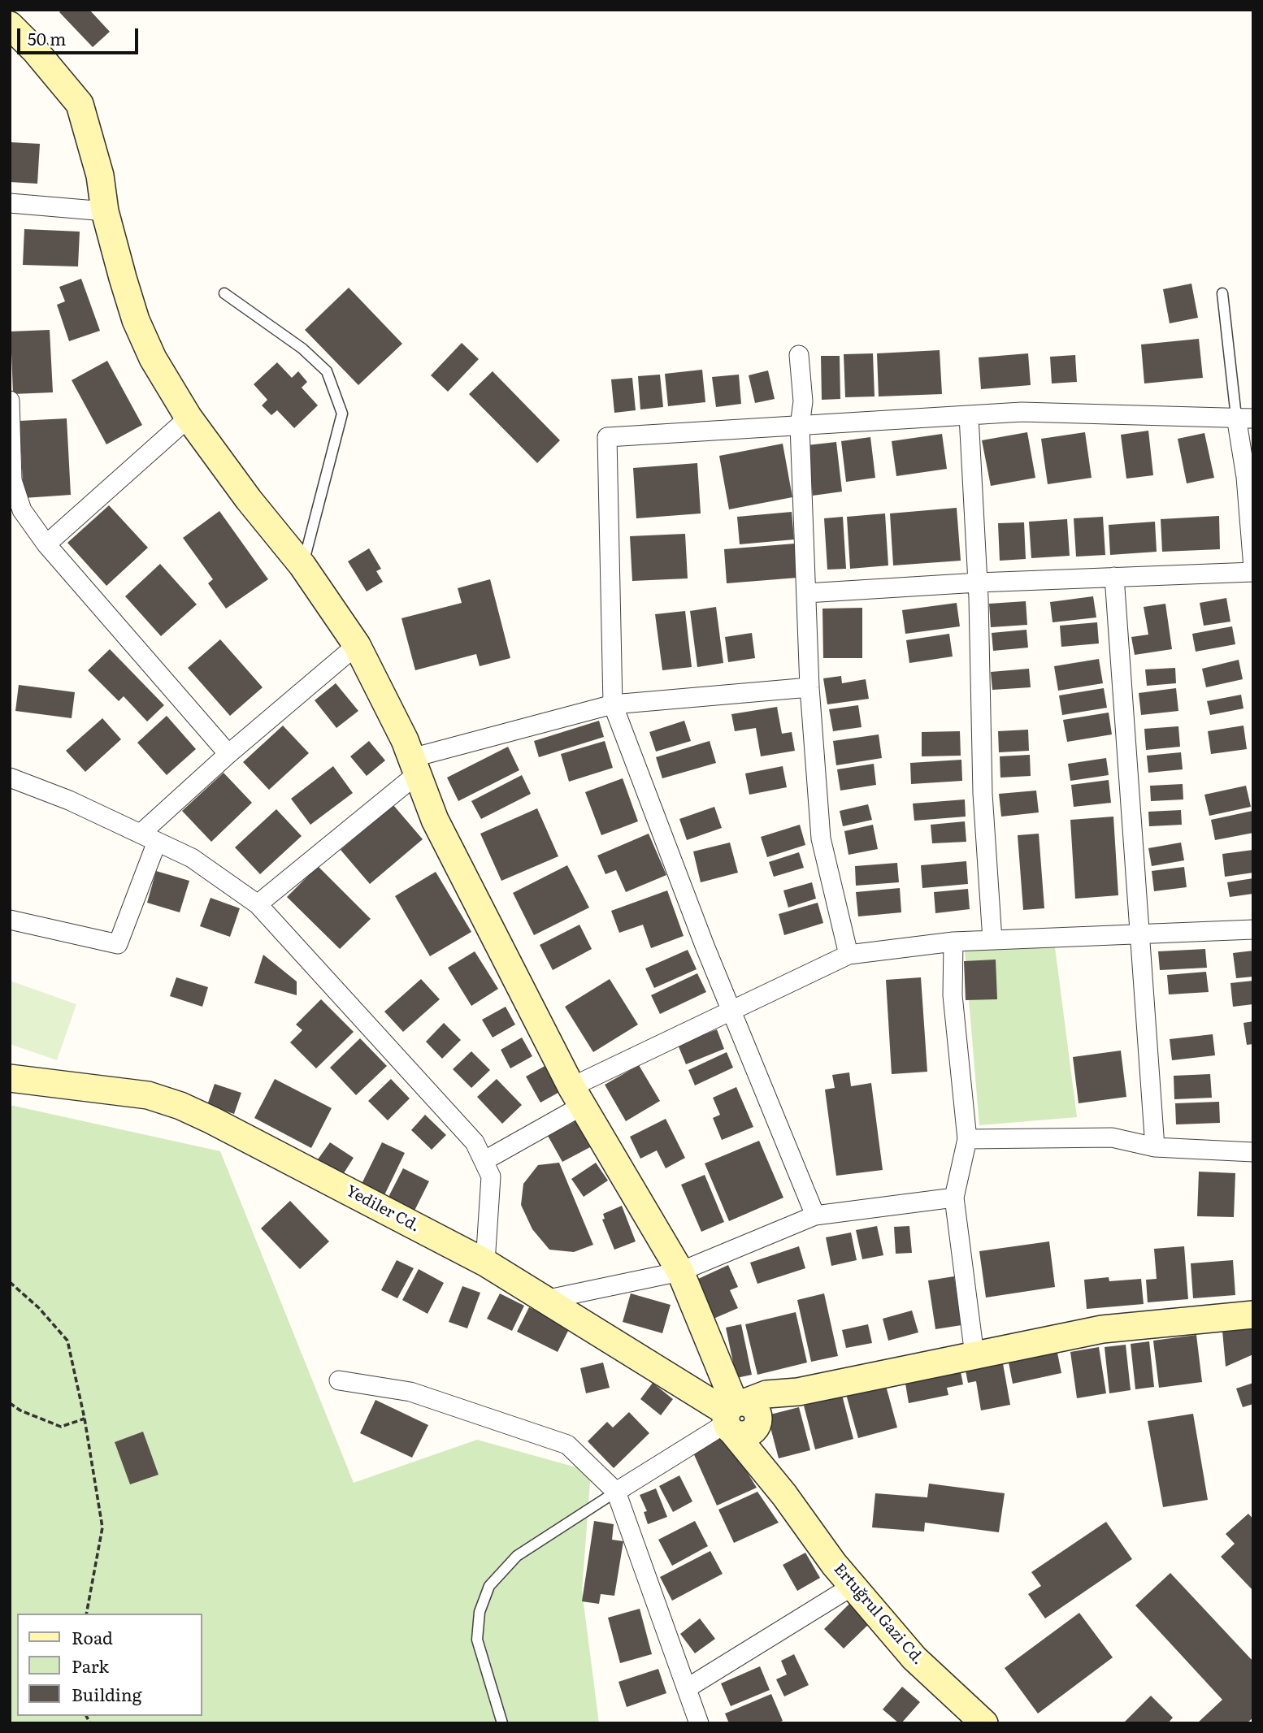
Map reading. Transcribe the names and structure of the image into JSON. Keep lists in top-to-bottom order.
{
  "streets": {
    "street": ["Yediler Cd.", "Ertuğrul Gazi Cd."]
  },
  "crossings": [
    ["Yediler Cd.", "Ertuğrul Gazi Cd."]
  ],
  "legend": ["Road", "Park", "Building"],
  "scale_bar": "50 m"
}
